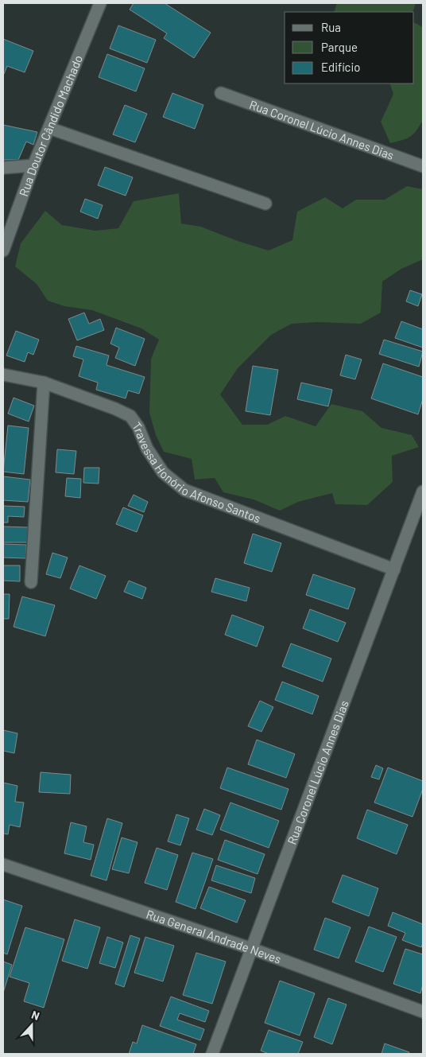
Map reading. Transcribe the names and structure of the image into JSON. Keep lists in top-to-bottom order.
{
  "streets": {
    "street": [
      "Rua Doutor Cândido Machado",
      "Rua Coronel Lúcio Annes Dias",
      "Travessa Honório Afonso Santos",
      "Rua General Andrade Neves"
    ]
  },
  "crossings": [
    ["Rua Coronel Lúcio Annes Dias", "Travessa Honório Afonso Santos"],
    ["Rua Coronel Lúcio Annes Dias", "Rua General Andrade Neves"]
  ],
  "legend": ["Rua", "Parque", "Edifício"],
  "north": "top"
}
